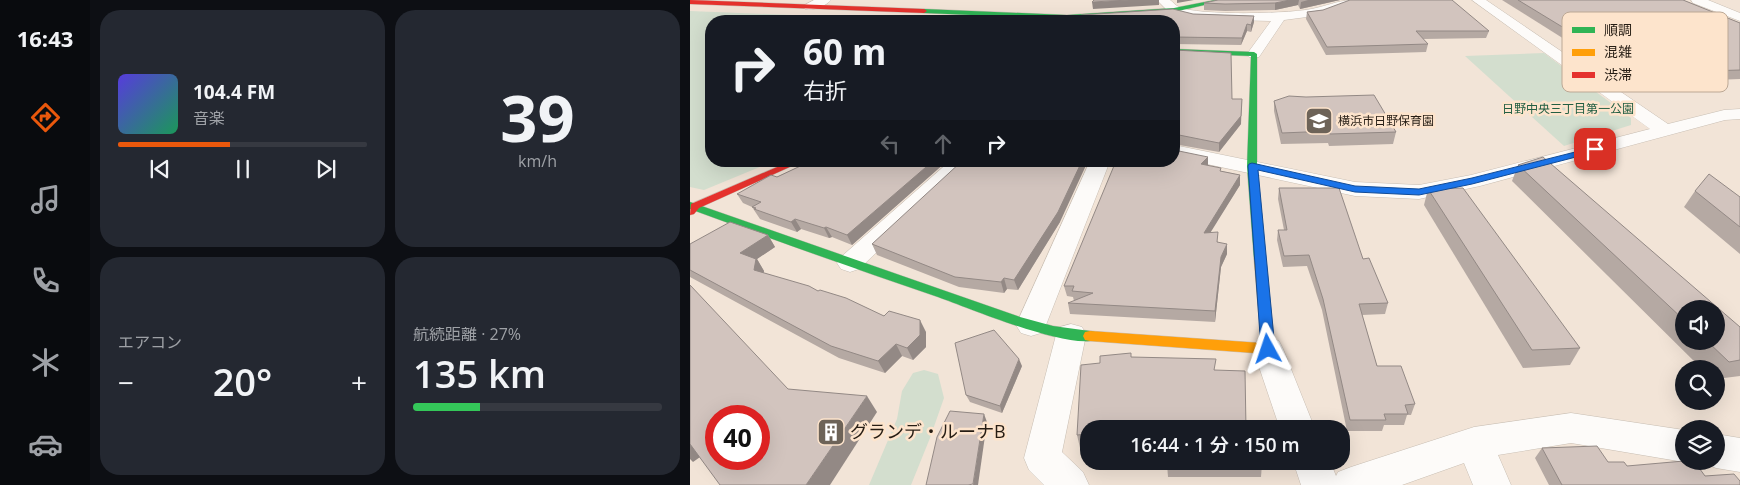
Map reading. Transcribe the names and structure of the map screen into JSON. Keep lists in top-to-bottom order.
{
  "parks": ["日野中央三丁目第一公園"],
  "places": {
    "school or university": ["横浜市日野保育園"],
    "building": ["グランデ・ルーナB"]
  },
  "legend": ["順調", "混雑", "渋滞"],
  "page": {
    "tabs": "16:43",
    "tile": [
      ["39", "km/h"],
      "エアコン",
      ["航続距離 · 27%", "135 km"]
    ],
    "turn": ["60 m", "右折"],
    "song": ["104.4 FM", "音楽"],
    "heat": ["−", "20°", "+"],
    "limit": "40",
    "trip": "16:44 · 1 分 · 150 m"
  }
}
